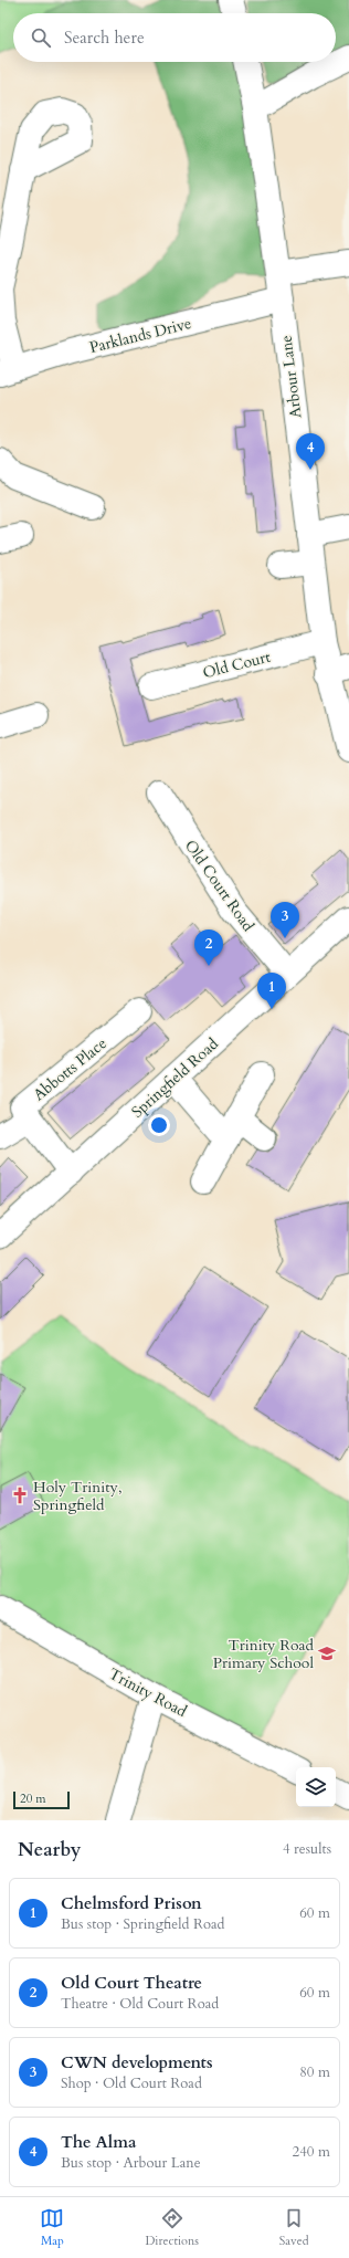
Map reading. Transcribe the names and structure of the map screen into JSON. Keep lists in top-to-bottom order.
{
  "streets": {
    "street": [
      "Parklands Drive",
      "Arbour Lane",
      "Old Court",
      "Old Court Road",
      "Abbotts Place",
      "Springfield Road",
      "Trinity Road"
    ]
  },
  "crossings": [
    ["Parklands Drive", "Arbour Lane"],
    ["Arbour Lane", "Old Court"],
    ["Old Court Road", "Springfield Road"],
    ["Abbotts Place", "Springfield Road"]
  ],
  "places": {
    "church": ["Holy Trinity, Springfield"],
    "school or university": ["Trinity Road Primary School"]
  },
  "scale_bar": "20 m",
  "page": {
    "search": "Search here",
    "pins": [
      "4",
      "3",
      "2",
      "1"
    ],
    "scale": "20 m",
    "heading": ["Nearby", "4 results"],
    "list": [
      {
        "mark": "1",
        "name": "Chelmsford Prison",
        "note": "Bus stop · Springfield Road",
        "value": "60 m"
      },
      {
        "mark": "2",
        "name": "Old Court Theatre",
        "note": "Theatre · Old Court Road",
        "value": "60 m"
      },
      {
        "mark": "3",
        "name": "CWN developments",
        "note": "Shop · Old Court Road",
        "value": "80 m"
      },
      {
        "mark": "4",
        "name": "The Alma",
        "note": "Bus stop · Arbour Lane",
        "value": "240 m"
      }
    ],
    "nav": ["Map", "Directions", "Saved"]
  }
}
